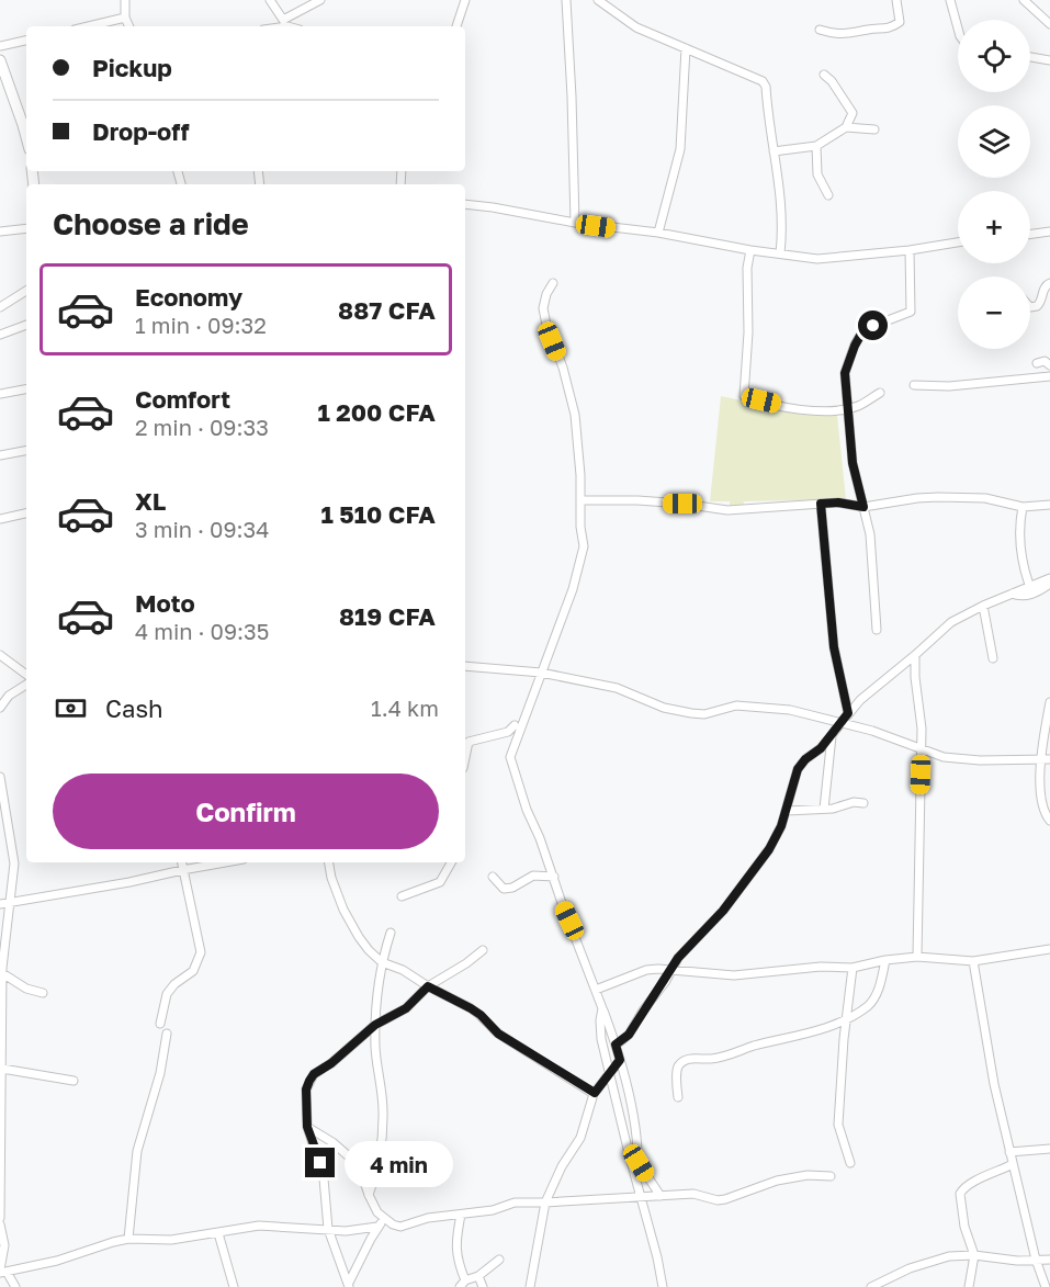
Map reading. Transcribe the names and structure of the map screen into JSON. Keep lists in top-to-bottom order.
{
  "page": {
    "map_buttons": ["+", "−"],
    "banner": ["Pickup", "Drop-off"],
    "heading": "Choose a ride",
    "list": [
      {
        "name": "Economy",
        "note": "1 min · 09:32",
        "value": "887 CFA"
      },
      {
        "name": "Comfort",
        "note": "2 min · 09:33",
        "value": "1 200 CFA"
      },
      {
        "name": "XL",
        "note": "3 min · 09:34",
        "value": "1 510 CFA"
      },
      {
        "name": "Moto",
        "note": "4 min · 09:35",
        "value": "819 CFA"
      }
    ],
    "pay": ["Cash", "1.4 km"],
    "buttons": "Confirm",
    "bubble": "4 min"
  }
}
